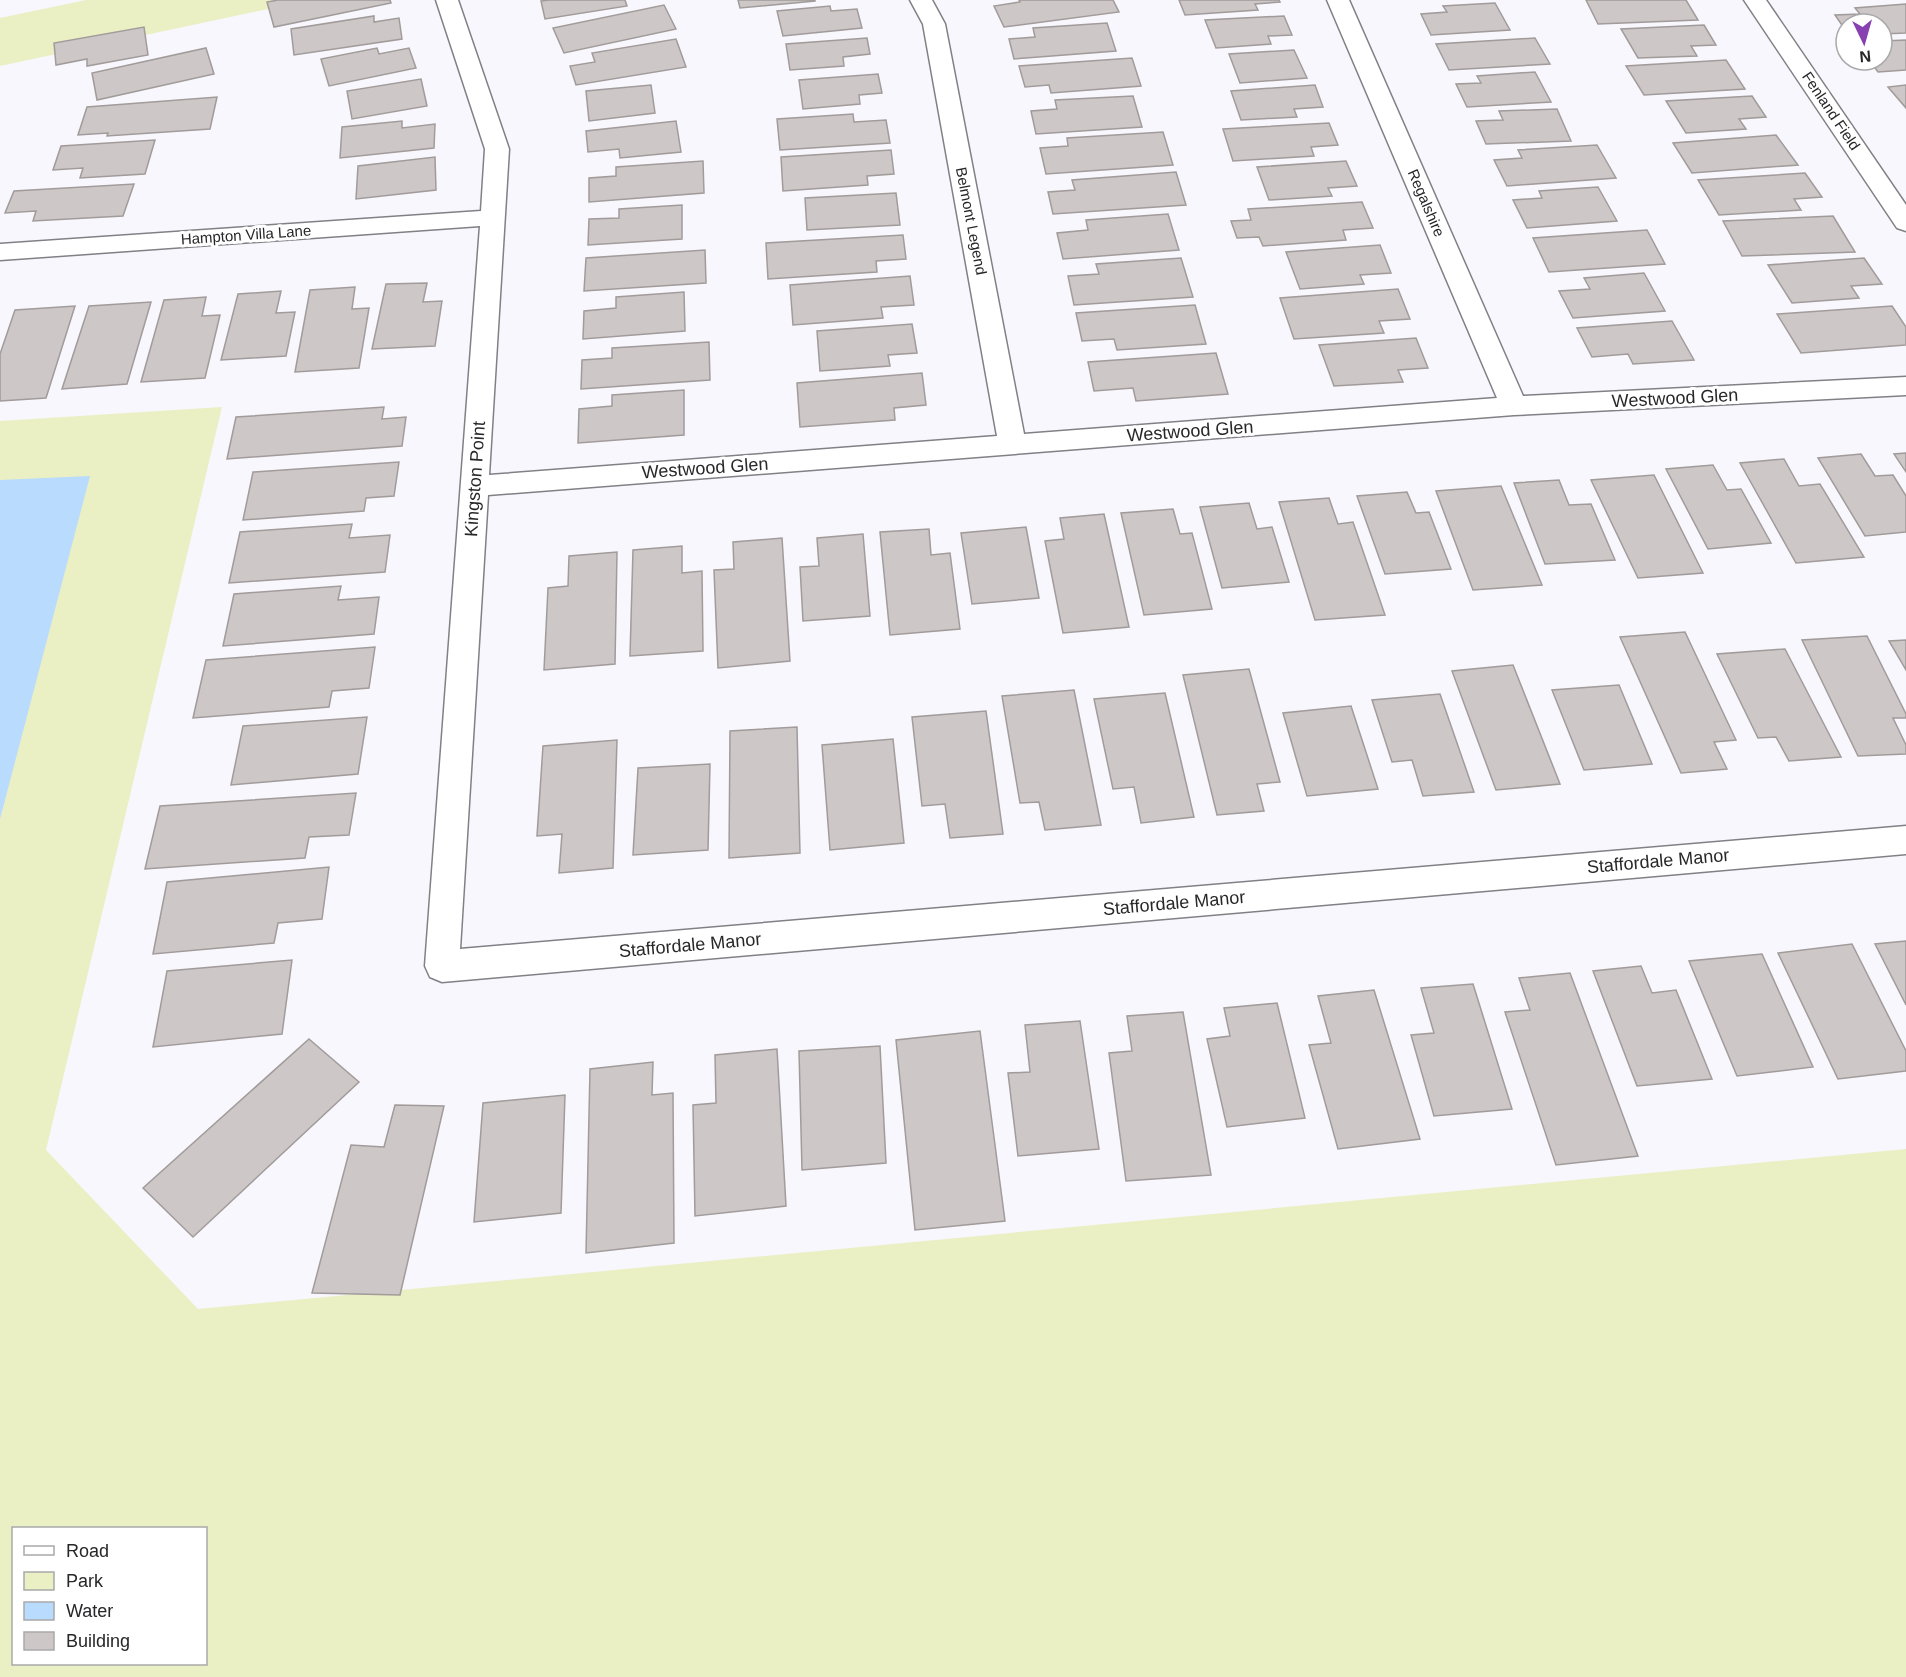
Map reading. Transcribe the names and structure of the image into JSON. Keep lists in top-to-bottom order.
{
  "streets": {
    "street": [
      "Fenland Field",
      "Regalshire",
      "Belmont Legend",
      "Hampton Villa Lane",
      "Westwood Glen",
      "Kingston Point",
      "Staffordale Manor"
    ]
  },
  "crossings": [
    ["Regalshire", "Westwood Glen"],
    ["Belmont Legend", "Westwood Glen"],
    ["Hampton Villa Lane", "Kingston Point"],
    ["Westwood Glen", "Kingston Point"],
    ["Kingston Point", "Staffordale Manor"]
  ],
  "legend": [
    "Road",
    "Park",
    "Water",
    "Building"
  ],
  "north": "bottom"
}
